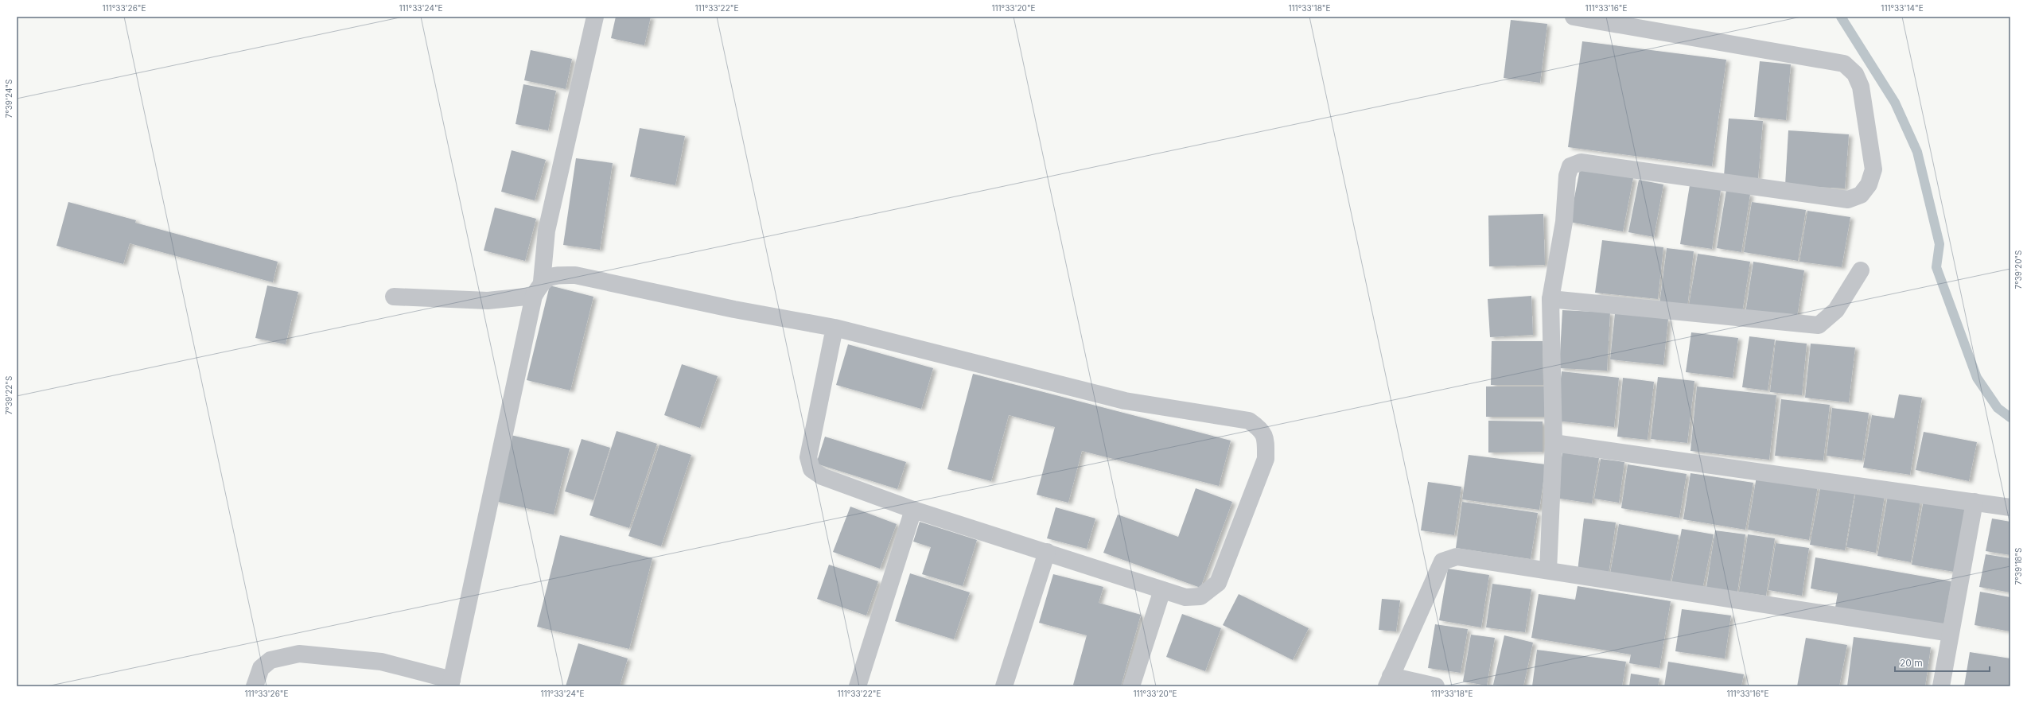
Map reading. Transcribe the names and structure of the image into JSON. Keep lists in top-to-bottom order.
{
  "scale_bar": "20 m",
  "coordinates": [
    "111°33'26\"E",
    "111°33'24\"E",
    "111°33'22\"E",
    "111°33'20\"E",
    "111°33'18\"E",
    "111°33'16\"E",
    "111°33'14\"E",
    "7°39'24\"S",
    "7°39'20\"S",
    "7°39'22\"S",
    "7°39'18\"S"
  ]
}
